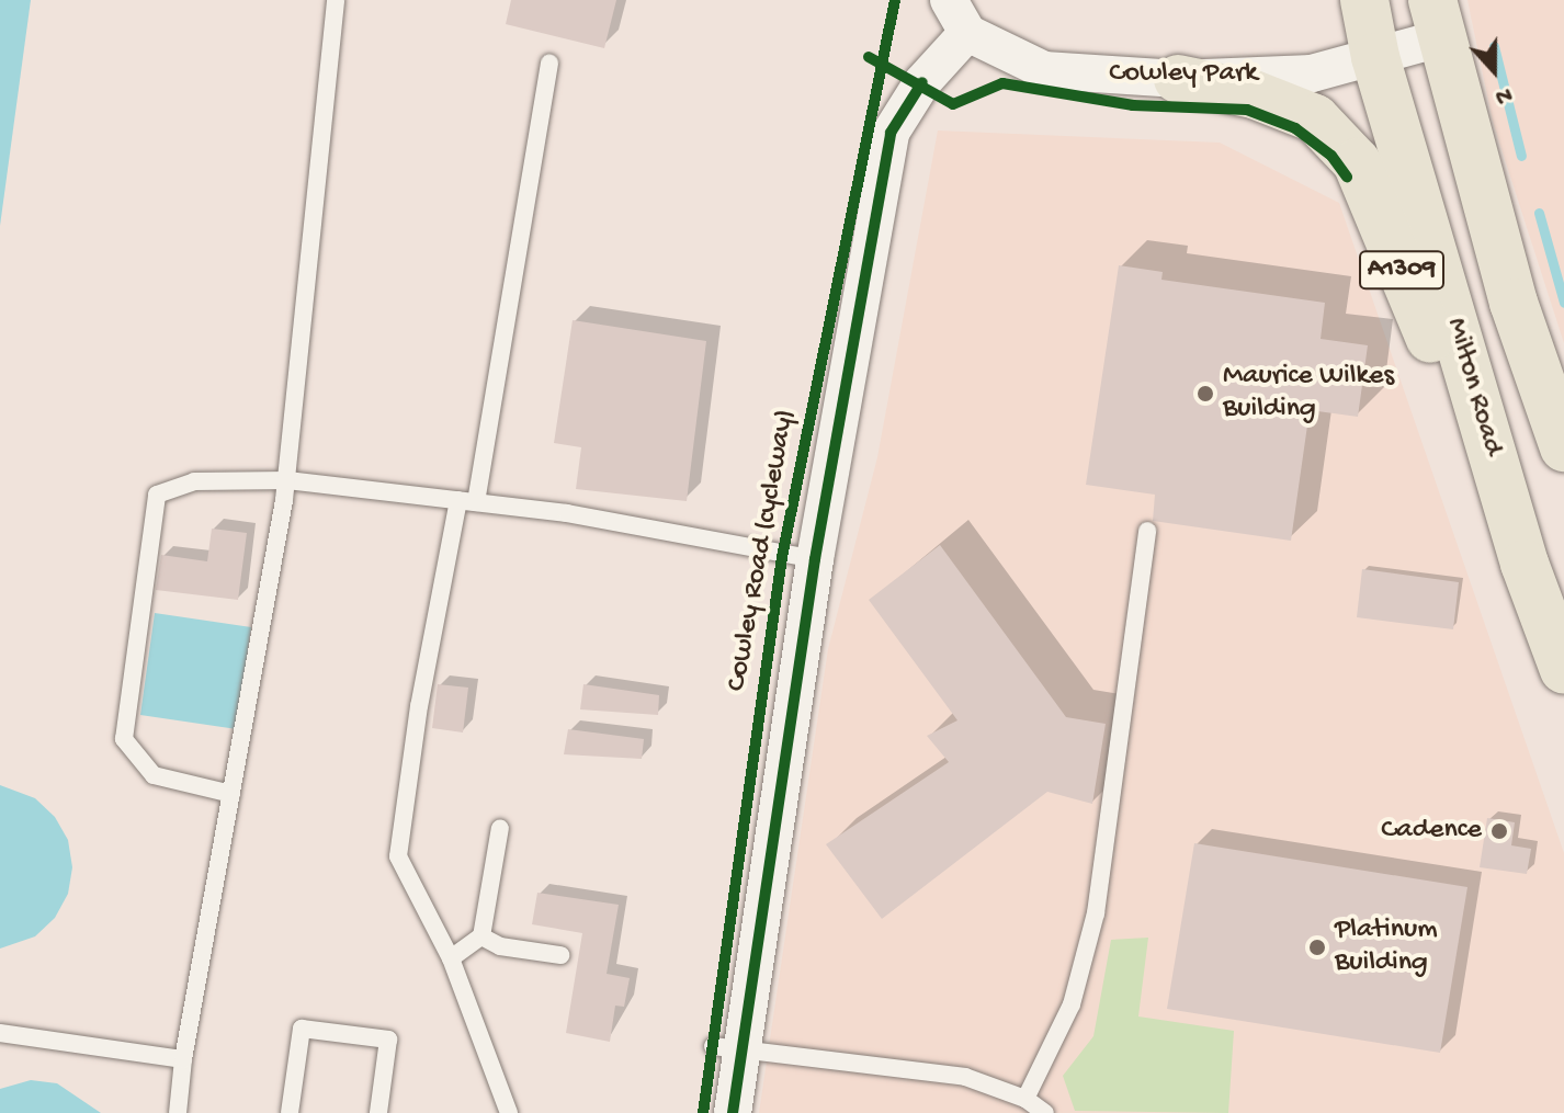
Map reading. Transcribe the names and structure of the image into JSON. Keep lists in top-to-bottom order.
{
  "streets": {
    "main road": ["A1309", "Milton Road"],
    "street": ["Cowley Park"],
    "cycle path": ["Cowley Road (cycleway)"]
  },
  "crossings": [
    ["Cowley Park", "A1309"],
    ["Cowley Park", "Milton Road"],
    ["A1309", "Milton Road"]
  ],
  "places": ["Maurice Wilkes Building", "Cadence", "Platinum Building"],
  "north": "bottom"
}
